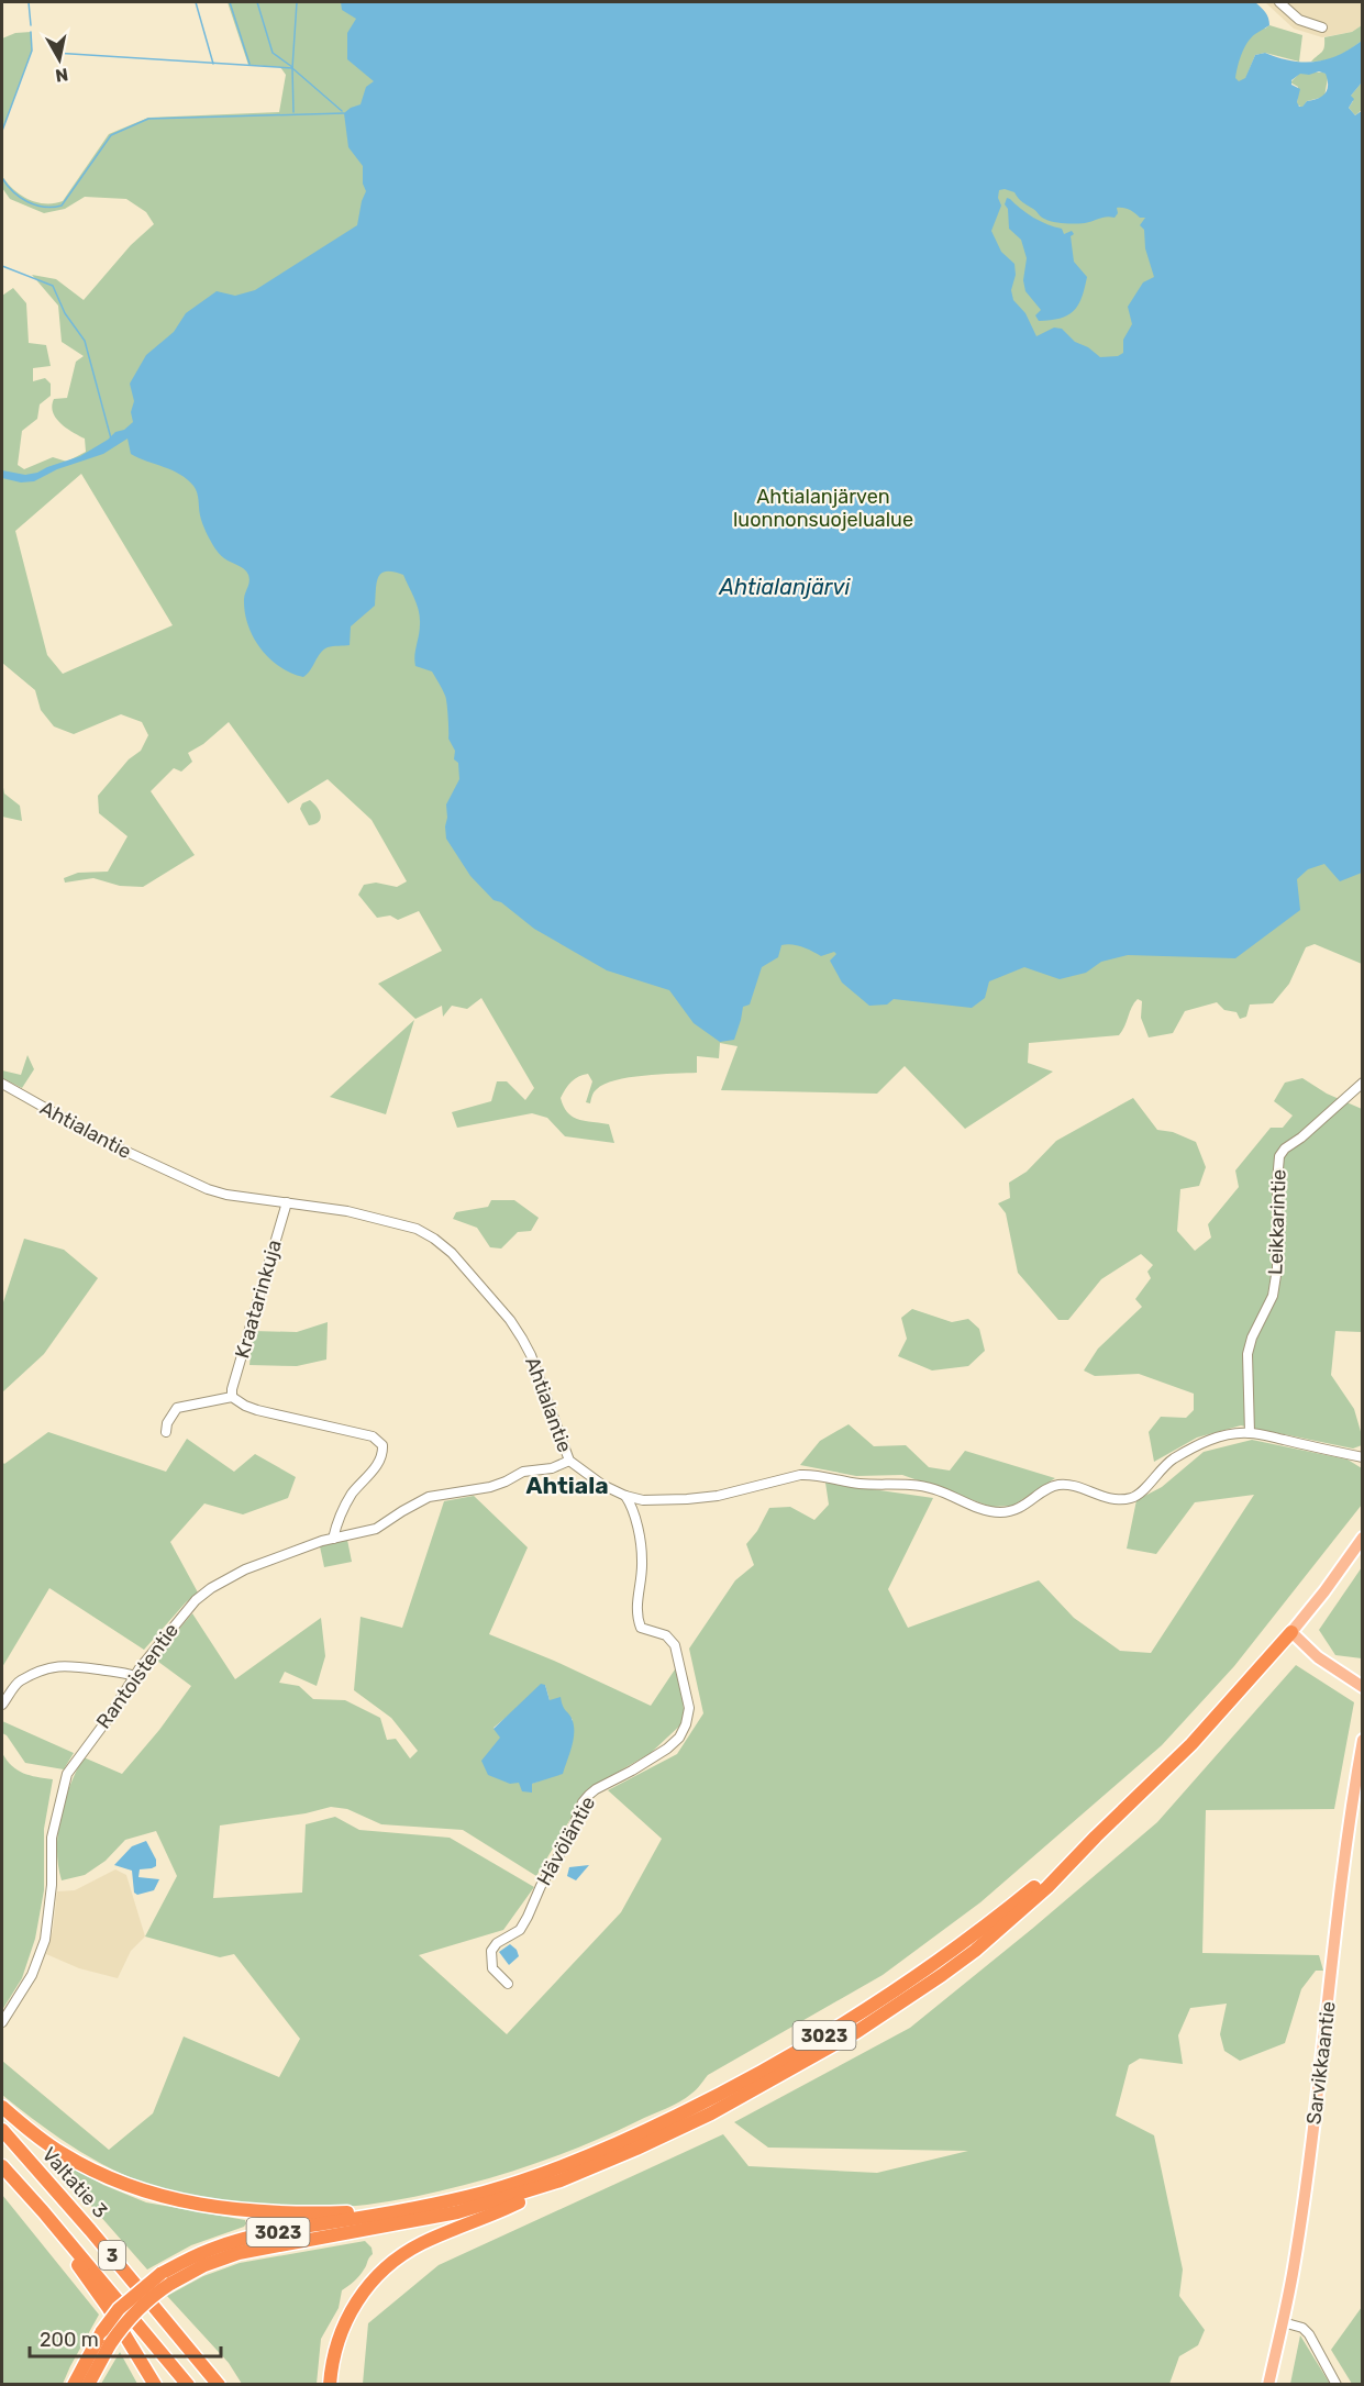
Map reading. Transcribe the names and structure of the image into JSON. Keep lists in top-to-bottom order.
{
  "streets": {
    "highway": ["3023", "Valtatie 3", "3"],
    "main road": ["Sarvikkaantie"],
    "street": [
      "Ahtialantie",
      "Leikkarintie",
      "Kraatarinkuja",
      "Rantoistentie",
      "Hävöläntie"
    ]
  },
  "crossings": [
    ["Ahtialantie", "Leikkarintie"],
    ["Ahtialantie", "Kraatarinkuja"],
    ["Ahtialantie", "Rantoistentie"],
    ["Ahtialantie", "Hävöläntie"]
  ],
  "districts": ["Ahtiala"],
  "water": ["Ahtialanjärvi"],
  "parks": ["Ahtialanjärven luonnonsuojelualue"],
  "scale_bar": "200 m",
  "north": "bottom"
}
